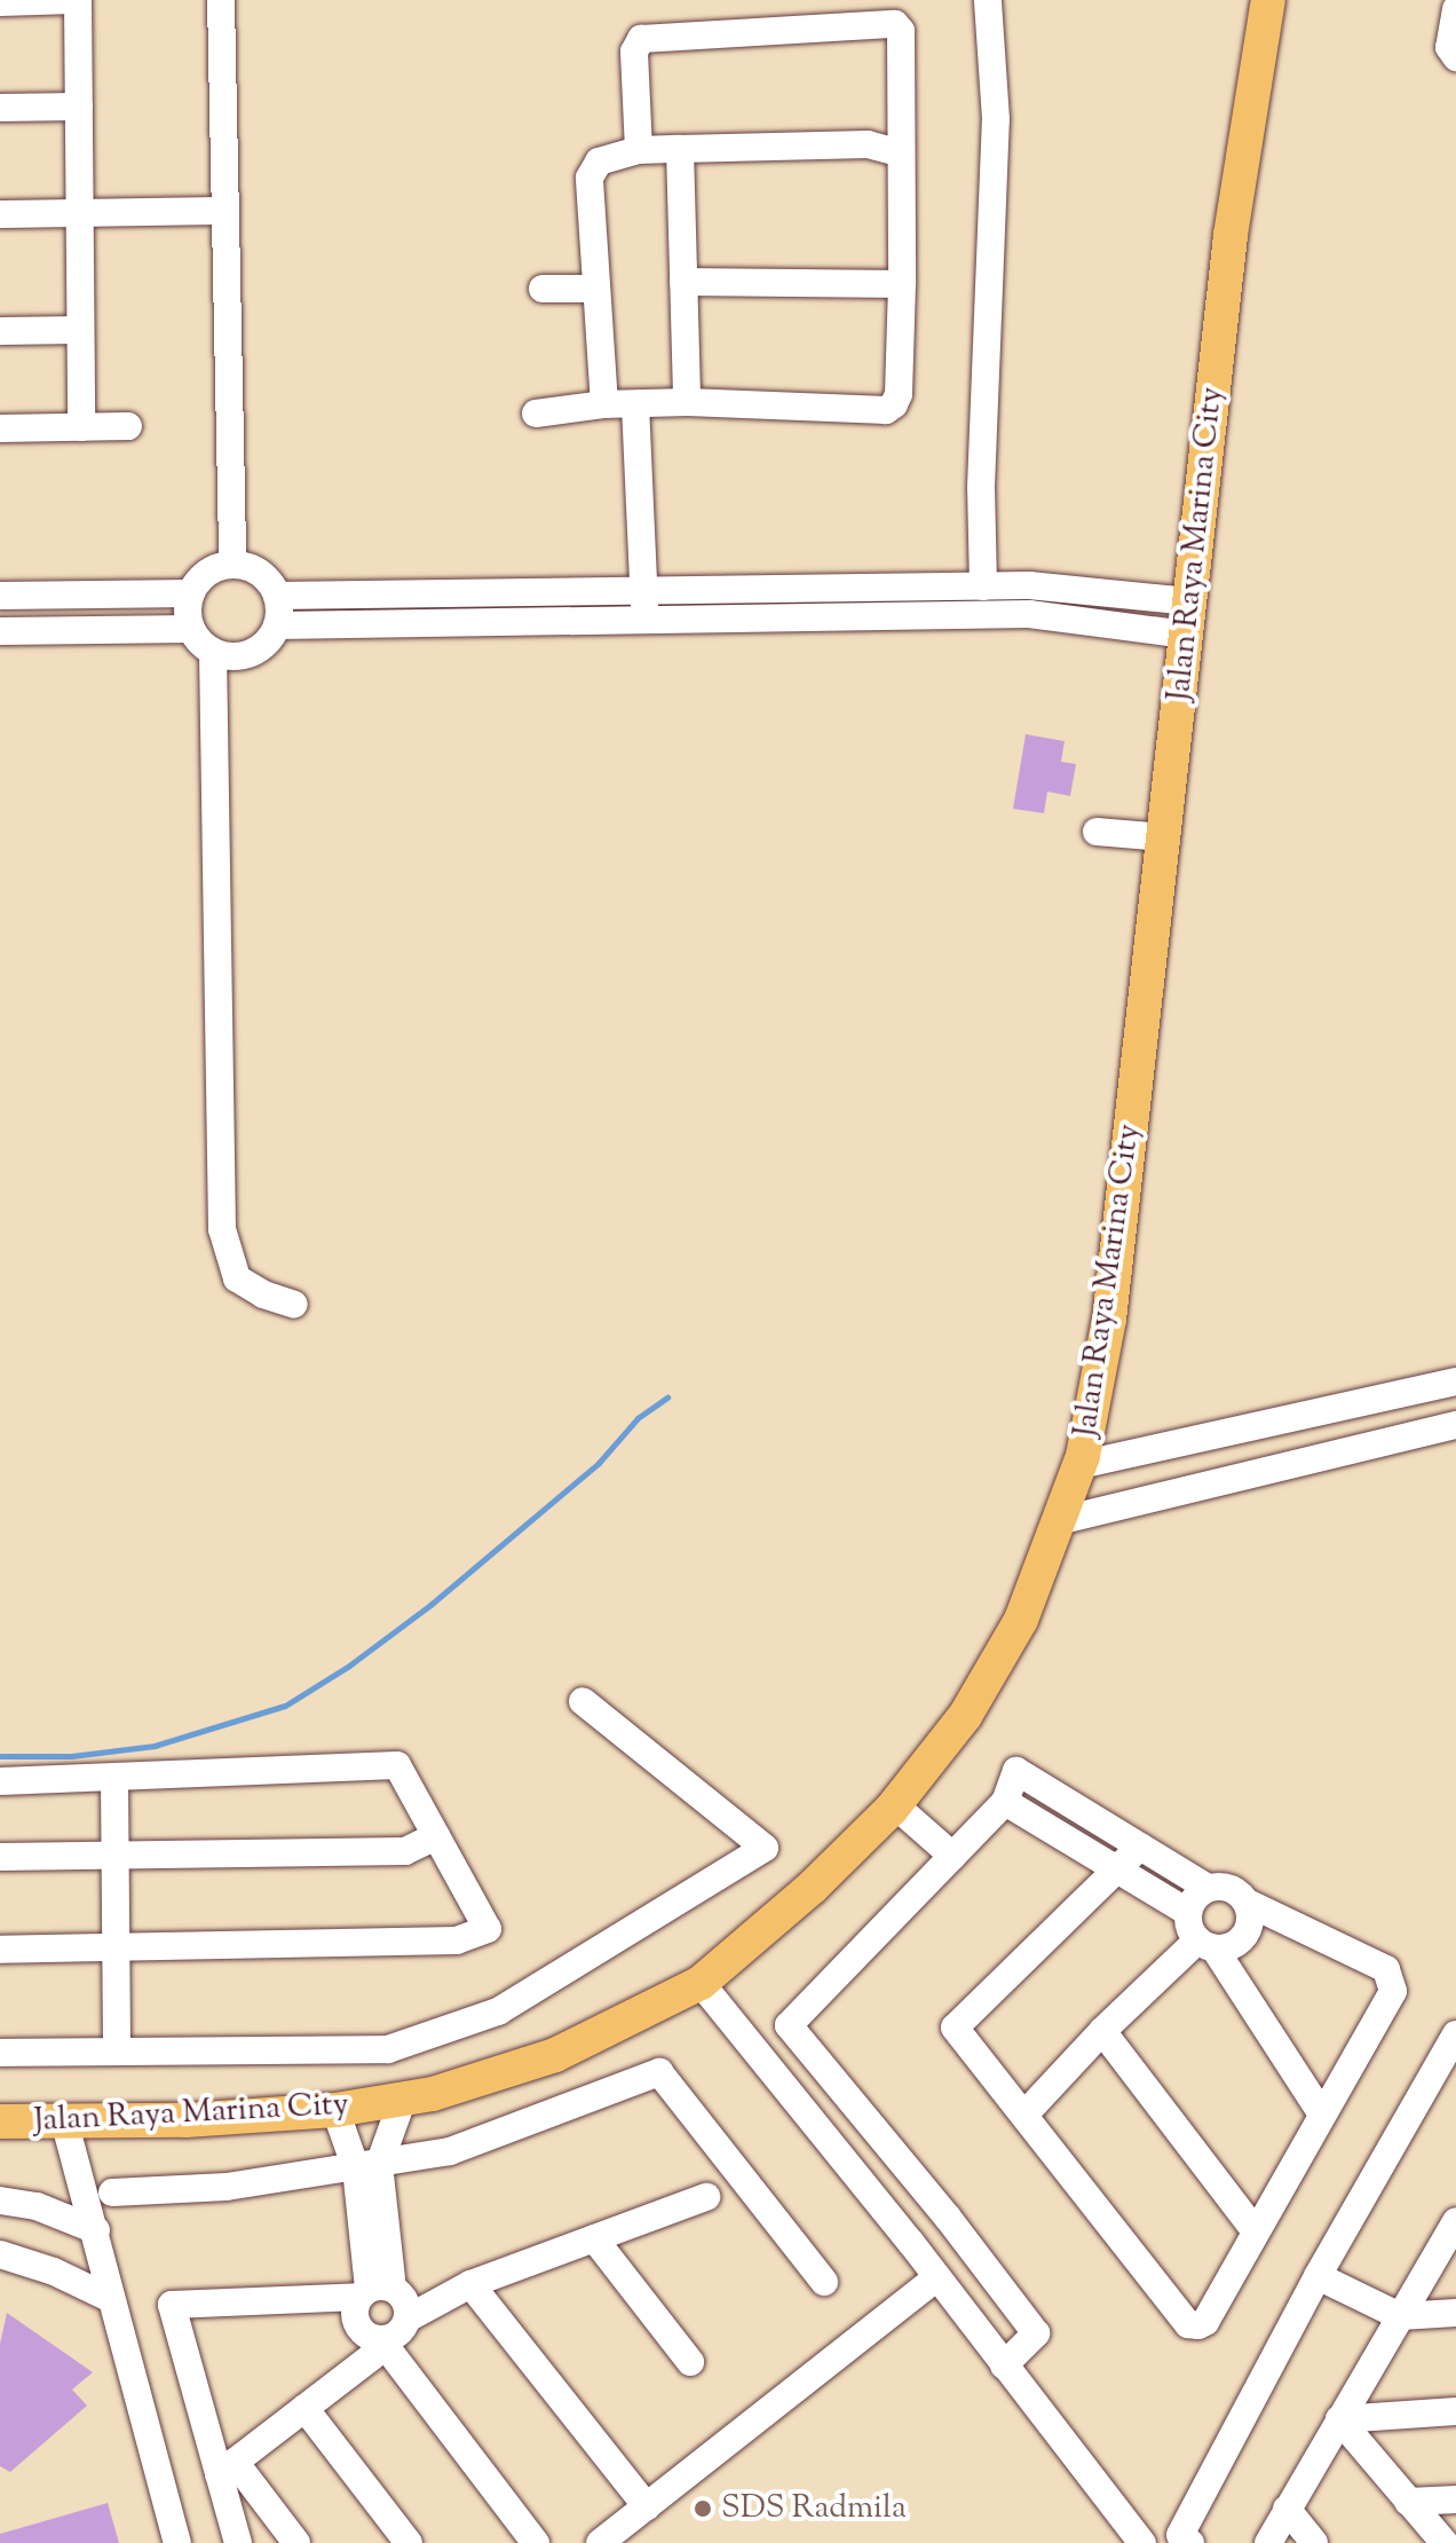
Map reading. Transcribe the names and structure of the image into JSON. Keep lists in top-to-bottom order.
{
  "streets": {
    "main road": ["Jalan Raya Marina City"]
  },
  "places": ["SDS Radmila"]
}
